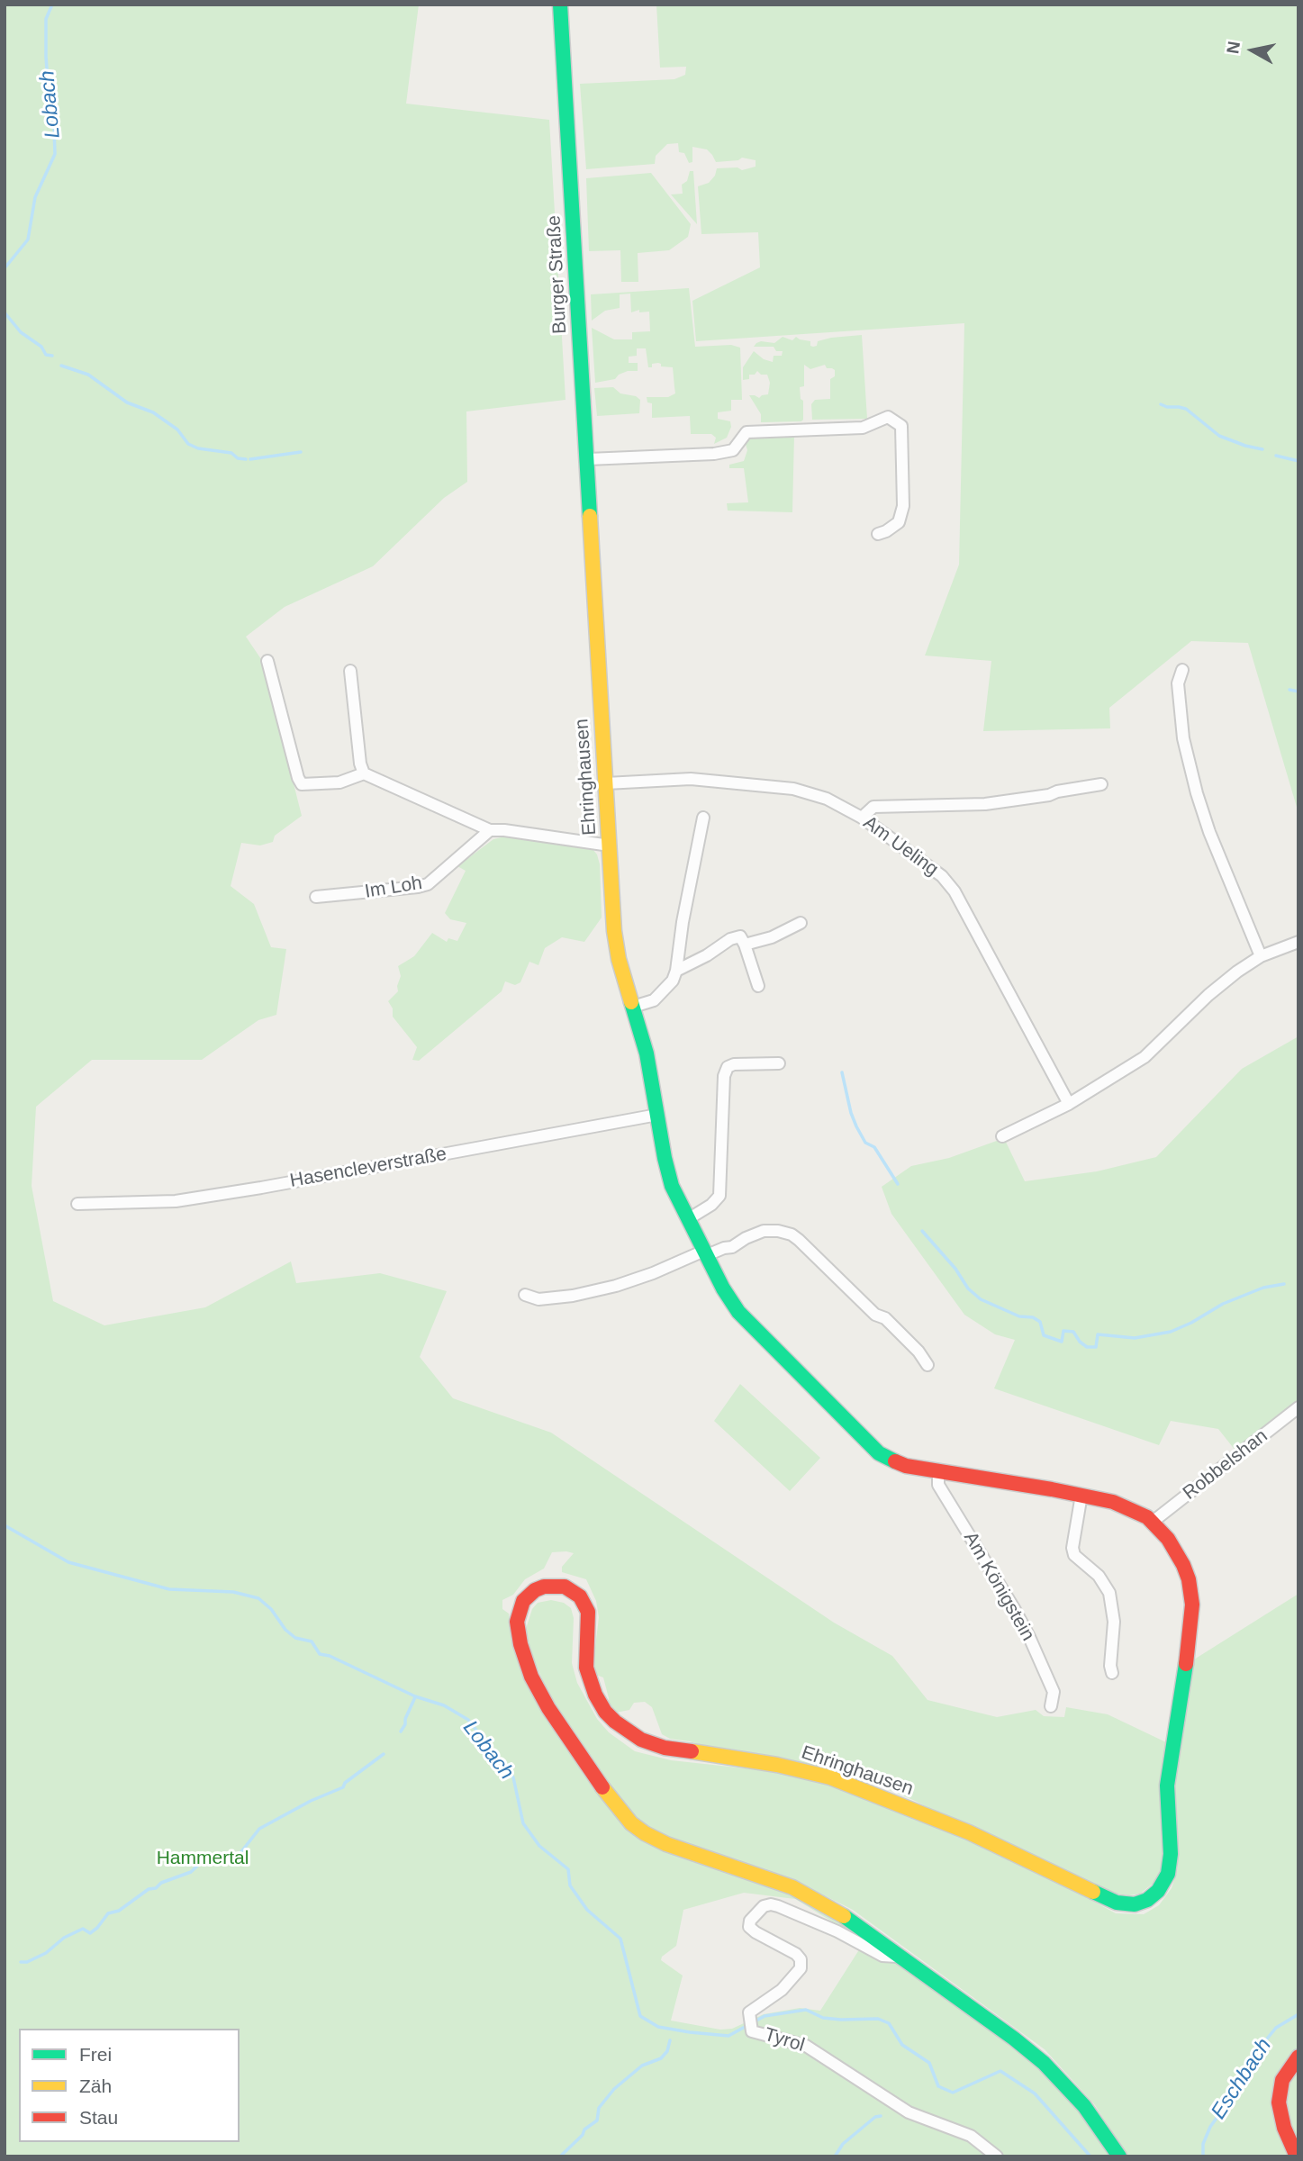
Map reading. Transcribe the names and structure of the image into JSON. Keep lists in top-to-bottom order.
{
  "streets": {
    "main road": ["Burger Straße", "Ehringhausen"],
    "street": [
      "Am Ueling",
      "Im Loh",
      "Hasencleverstraße",
      "Robbelshan",
      "Am Königstein",
      "Tyrol"
    ]
  },
  "crossings": [
    ["Burger Straße", "Ehringhausen"],
    ["Ehringhausen", "Am Ueling"],
    ["Ehringhausen", "Hasencleverstraße"],
    ["Ehringhausen", "Robbelshan"],
    ["Ehringhausen", "Am Königstein"],
    ["Ehringhausen", "Tyrol"]
  ],
  "water": ["Lobach", "Eschbach"],
  "parks": ["Hammertal"],
  "legend": ["Frei", "Zäh", "Stau"],
  "north": "left"
}
